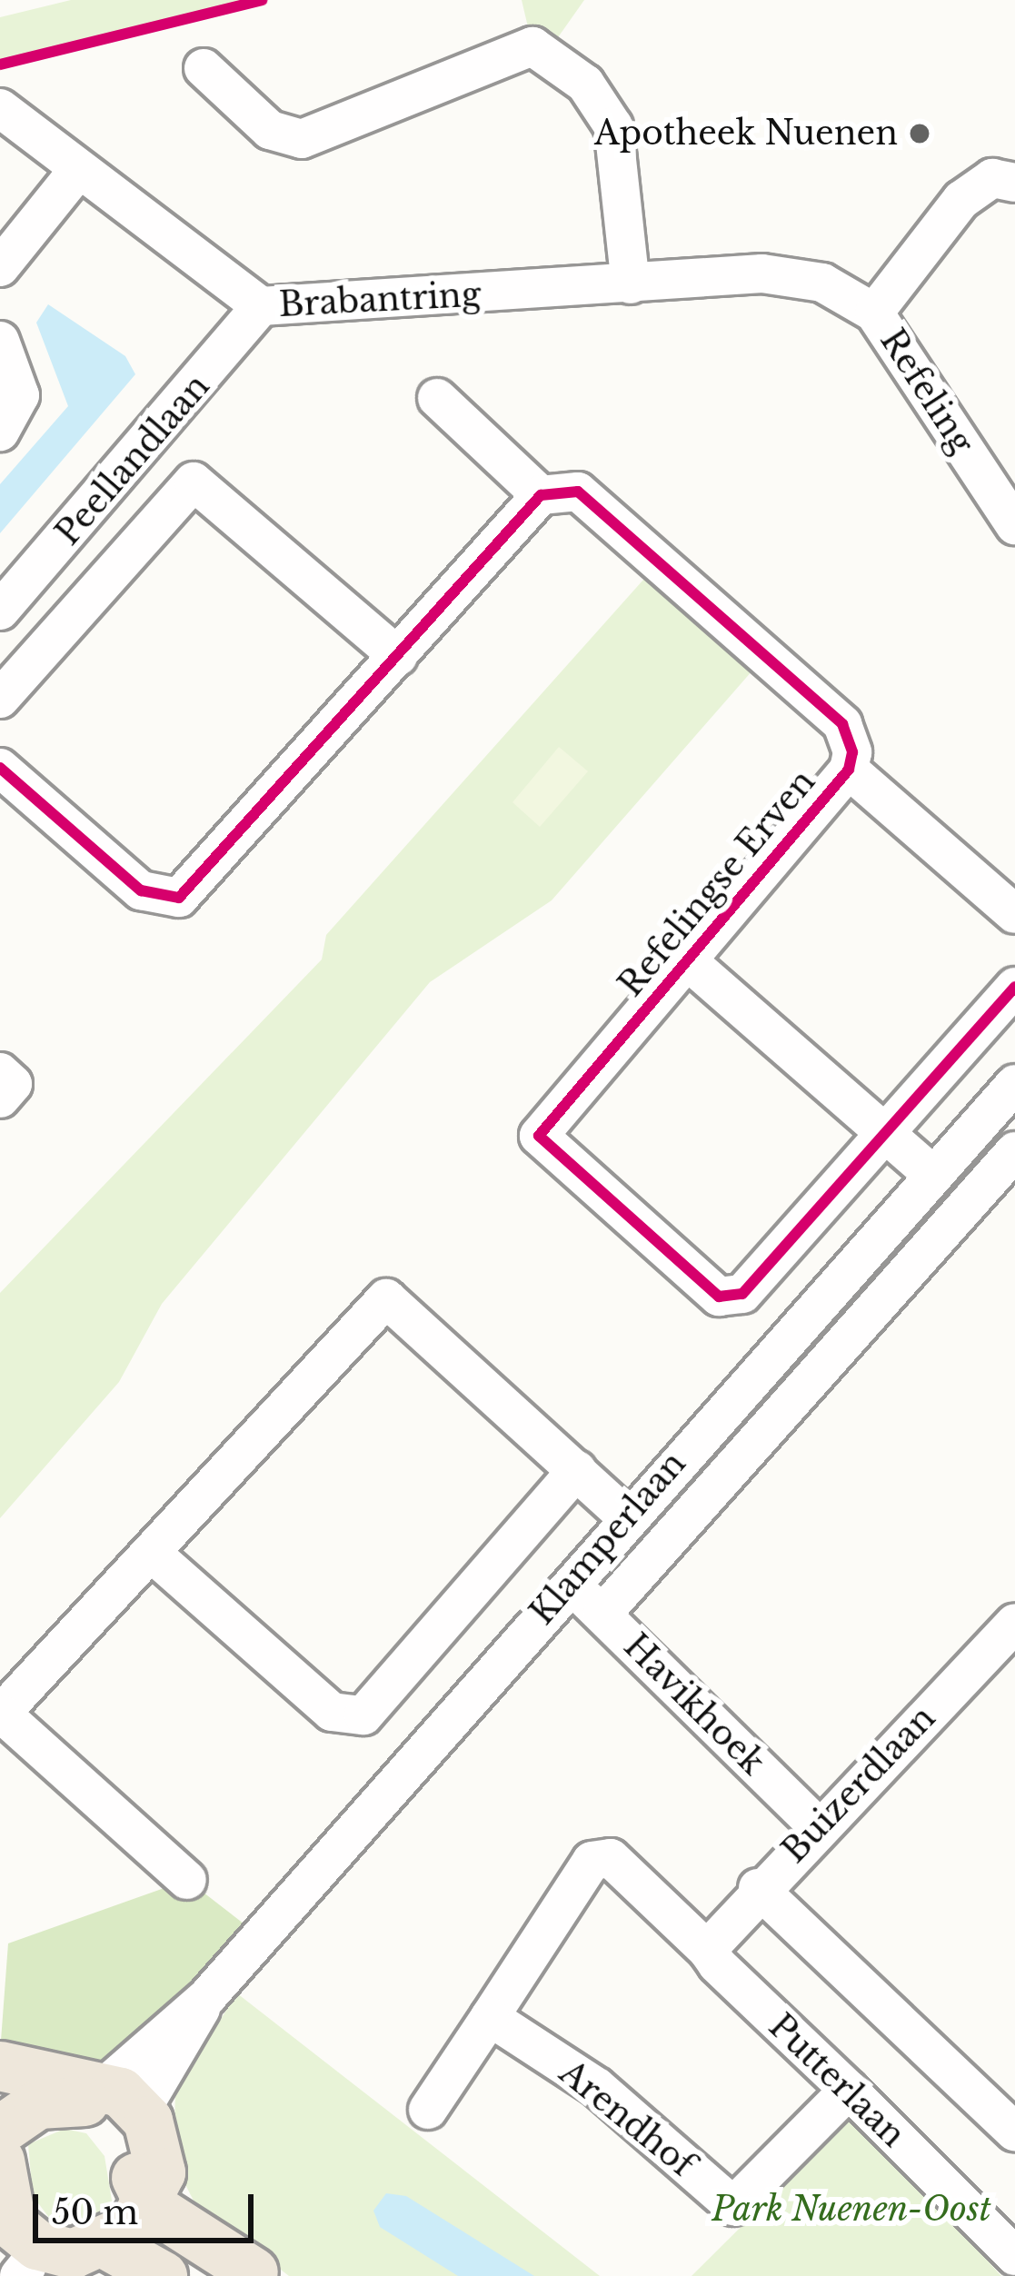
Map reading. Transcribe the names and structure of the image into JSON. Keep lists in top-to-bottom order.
{
  "streets": {
    "street": [
      "Brabantring",
      "Refeling",
      "Peellandlaan",
      "Refelingse Erven",
      "Klamperlaan",
      "Havikhoek",
      "Buizerdlaan",
      "Putterlaan",
      "Arendhof"
    ]
  },
  "crossings": [
    ["Brabantring", "Refeling"],
    ["Brabantring", "Peellandlaan"],
    ["Refelingse Erven", "Klamperlaan"],
    ["Klamperlaan", "Havikhoek"],
    ["Havikhoek", "Buizerdlaan"],
    ["Buizerdlaan", "Putterlaan"],
    ["Putterlaan", "Arendhof"]
  ],
  "parks": ["Park Nuenen-Oost"],
  "places": ["Apotheek Nuenen"],
  "scale_bar": "50 m"
}
